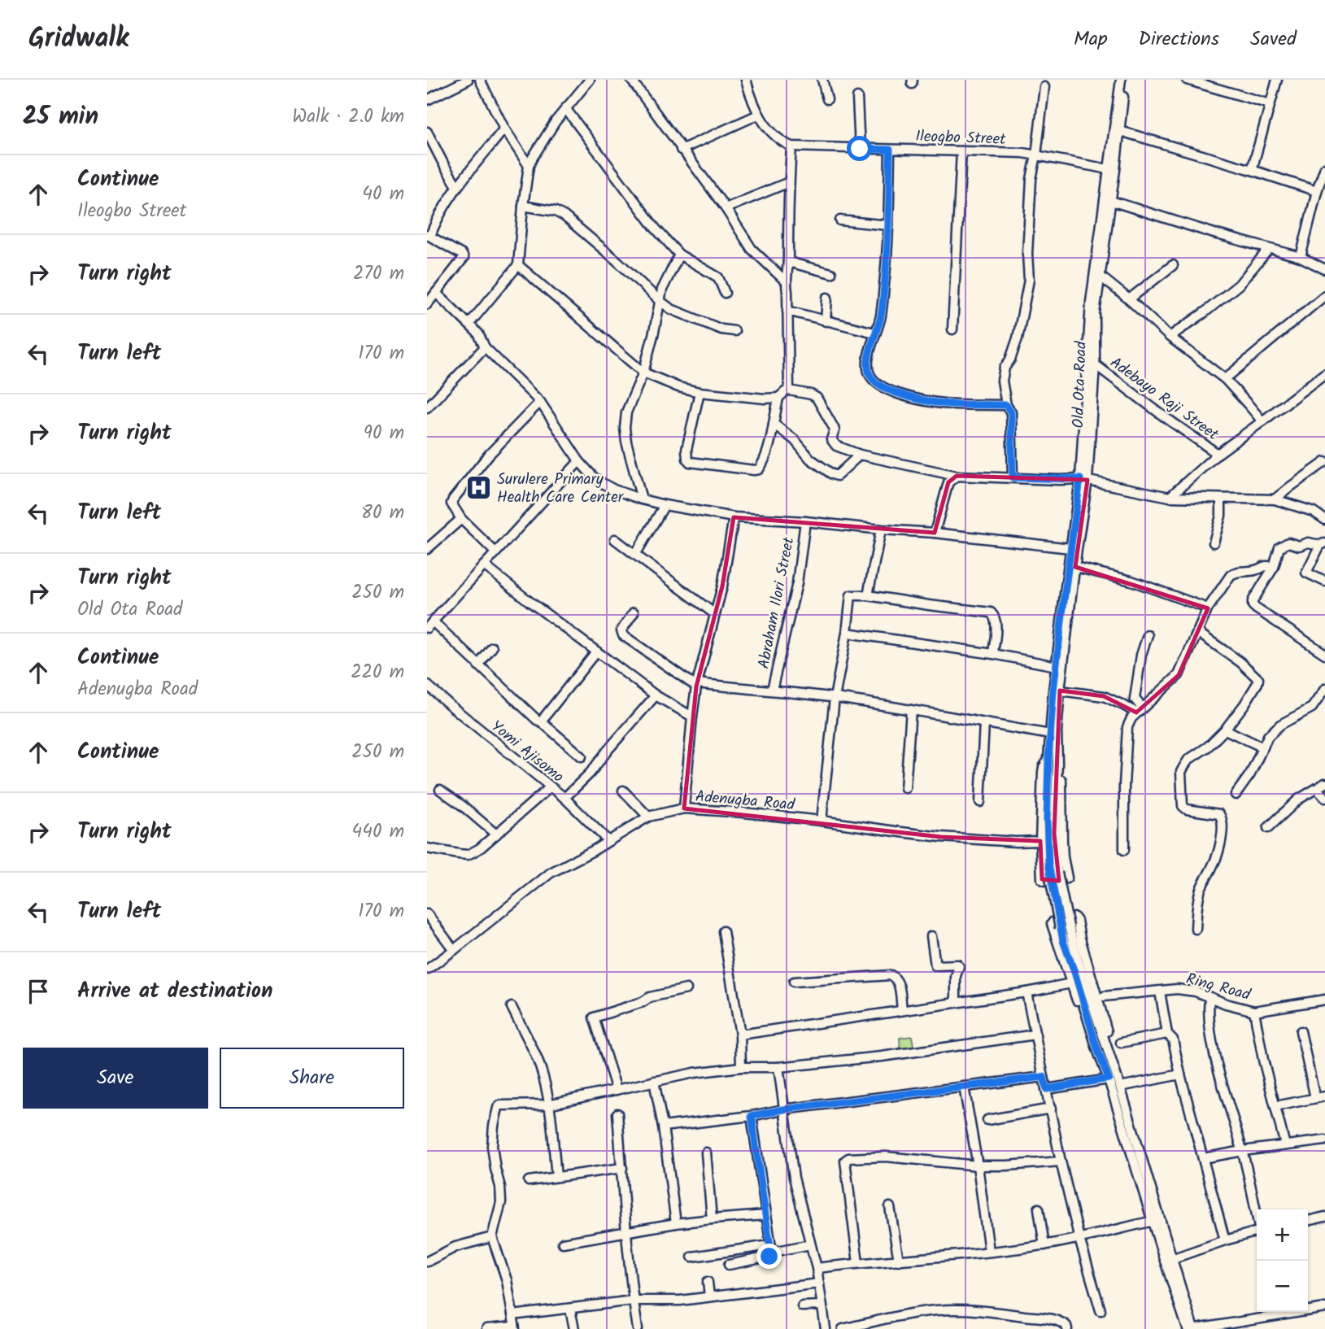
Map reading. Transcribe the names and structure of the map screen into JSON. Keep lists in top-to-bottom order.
{
  "streets": {
    "street": [
      "Ileogbo Street",
      "Old Ota Road",
      "Adebayo Raji Street",
      "Abraham Ilori Street",
      "Yomi Ajisomo",
      "Adenugba Road",
      "Ring Road"
    ]
  },
  "crossings": [
    ["Ileogbo Street", "Old Ota Road"],
    ["Old Ota Road", "Adebayo Raji Street"],
    ["Yomi Ajisomo", "Adenugba Road"]
  ],
  "places": {
    "hospital": ["Surulere Primary Health Care Center"]
  },
  "page": {
    "header": "Gridwalk",
    "nav": ["Map", "Directions", "Saved"],
    "heading": ["25 min", "Walk · 2.0 km"],
    "list": [
      ["Continue", "Ileogbo Street", "40 m"],
      ["Turn right", "270 m"],
      ["Turn left", "170 m"],
      ["Turn right", "90 m"],
      ["Turn left", "80 m"],
      ["Turn right", "Old Ota Road", "250 m"],
      ["Continue", "Adenugba Road", "220 m"],
      ["Continue", "250 m"],
      ["Turn right", "440 m"],
      ["Turn left", "170 m"],
      "Arrive at destination"
    ],
    "buttons": ["Save", "Share"],
    "map_buttons": ["+", "−"]
  }
}
